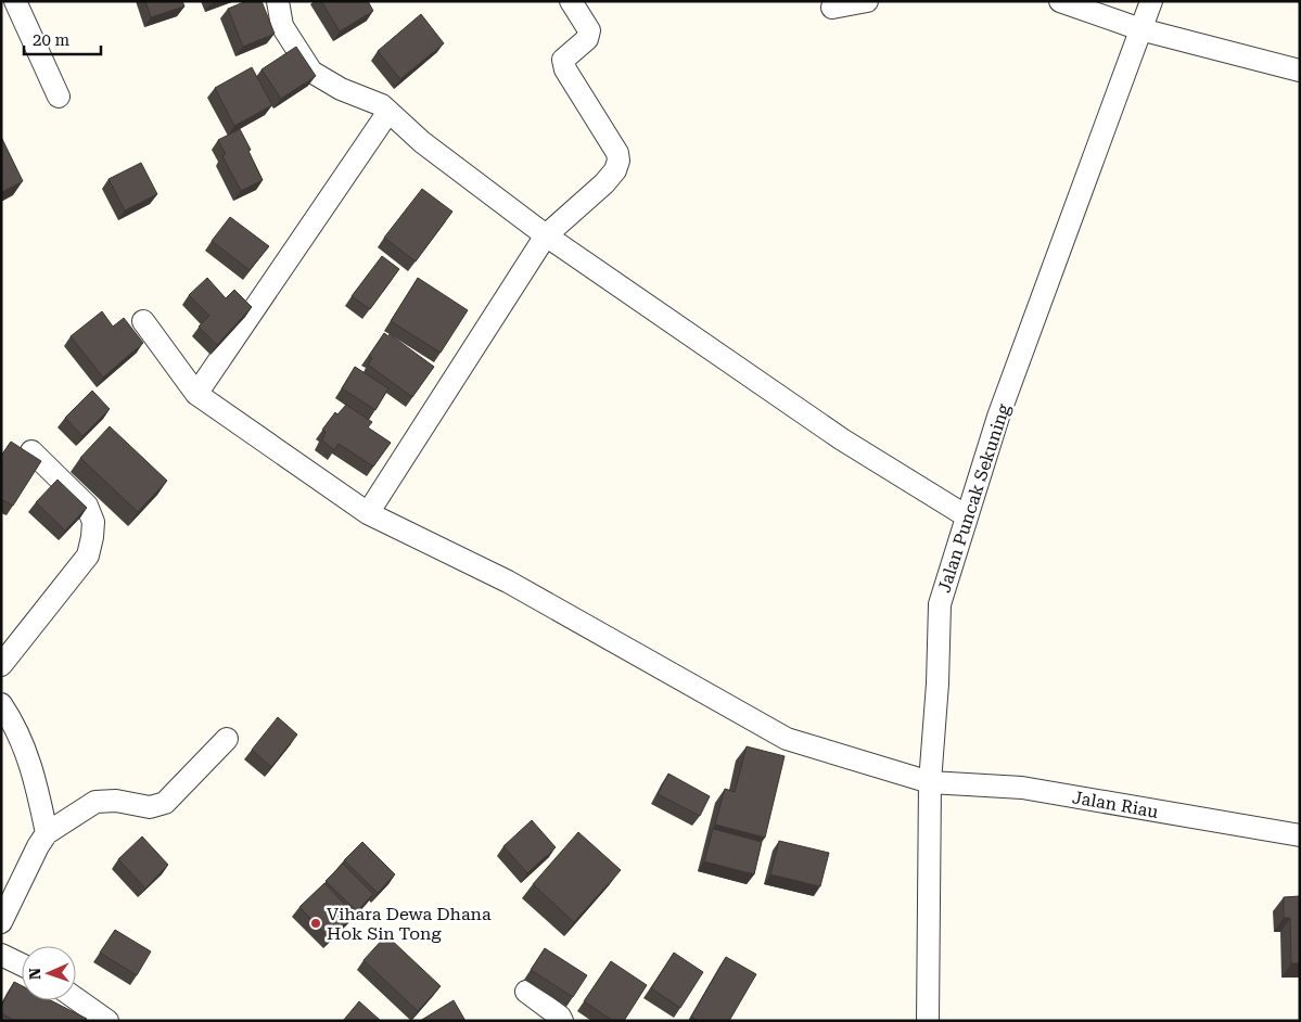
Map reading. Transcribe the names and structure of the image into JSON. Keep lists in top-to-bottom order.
{
  "streets": {
    "street": ["Jalan Puncak Sekuning", "Jalan Riau"]
  },
  "crossings": [
    ["Jalan Puncak Sekuning", "Jalan Riau"]
  ],
  "places": ["Vihara Dewa Dhana Hok Sin Tong"],
  "scale_bar": "20 m",
  "north": "left"
}
